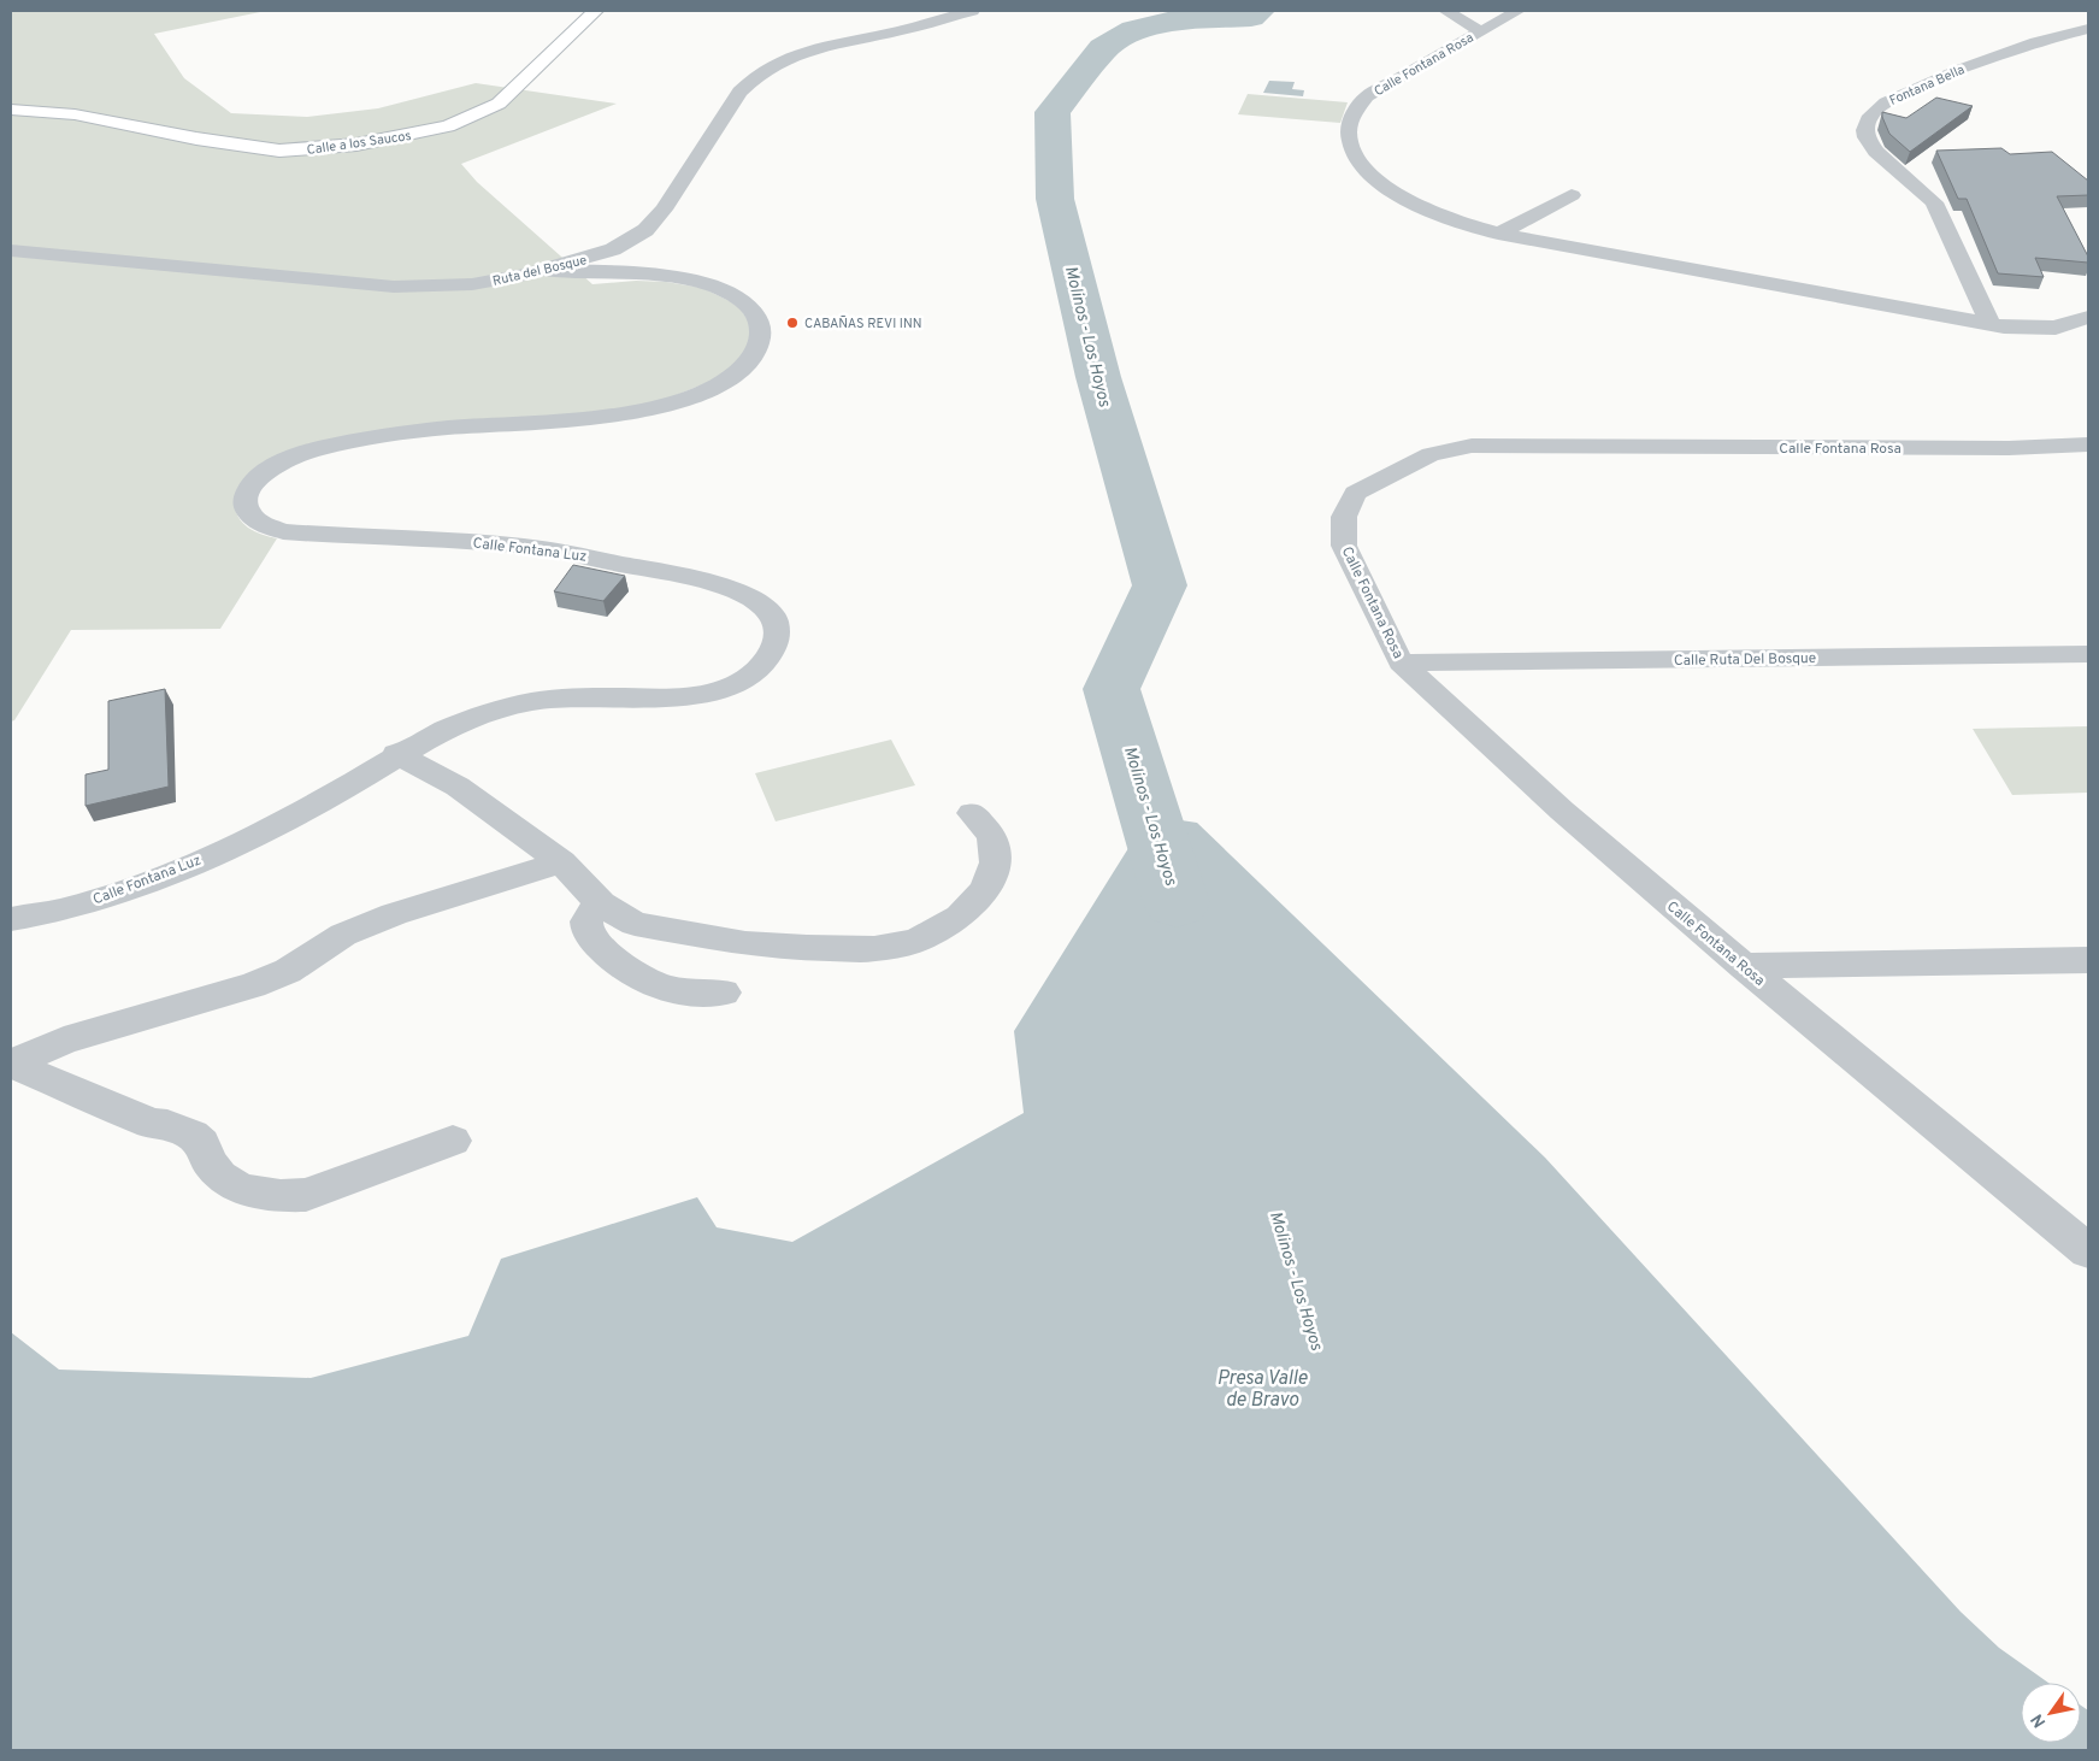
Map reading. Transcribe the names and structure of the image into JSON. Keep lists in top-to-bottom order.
{
  "streets": {
    "main road": ["Calle a los Saucos"],
    "street": [
      "Calle Fontana Rosa",
      "Fontana Bella",
      "Ruta del Bosque",
      "Calle Fontana Luz",
      "Calle Ruta Del Bosque"
    ]
  },
  "crossings": [
    ["Calle Fontana Rosa", "Fontana Bella"],
    ["Calle Fontana Rosa", "Calle Ruta Del Bosque"],
    ["Ruta del Bosque", "Calle Fontana Luz"]
  ],
  "water": ["Molinos - Los Hoyos", "Presa Valle de Bravo"],
  "places": ["CABAÑAS REVI INN"],
  "north": "bottom left"
}
